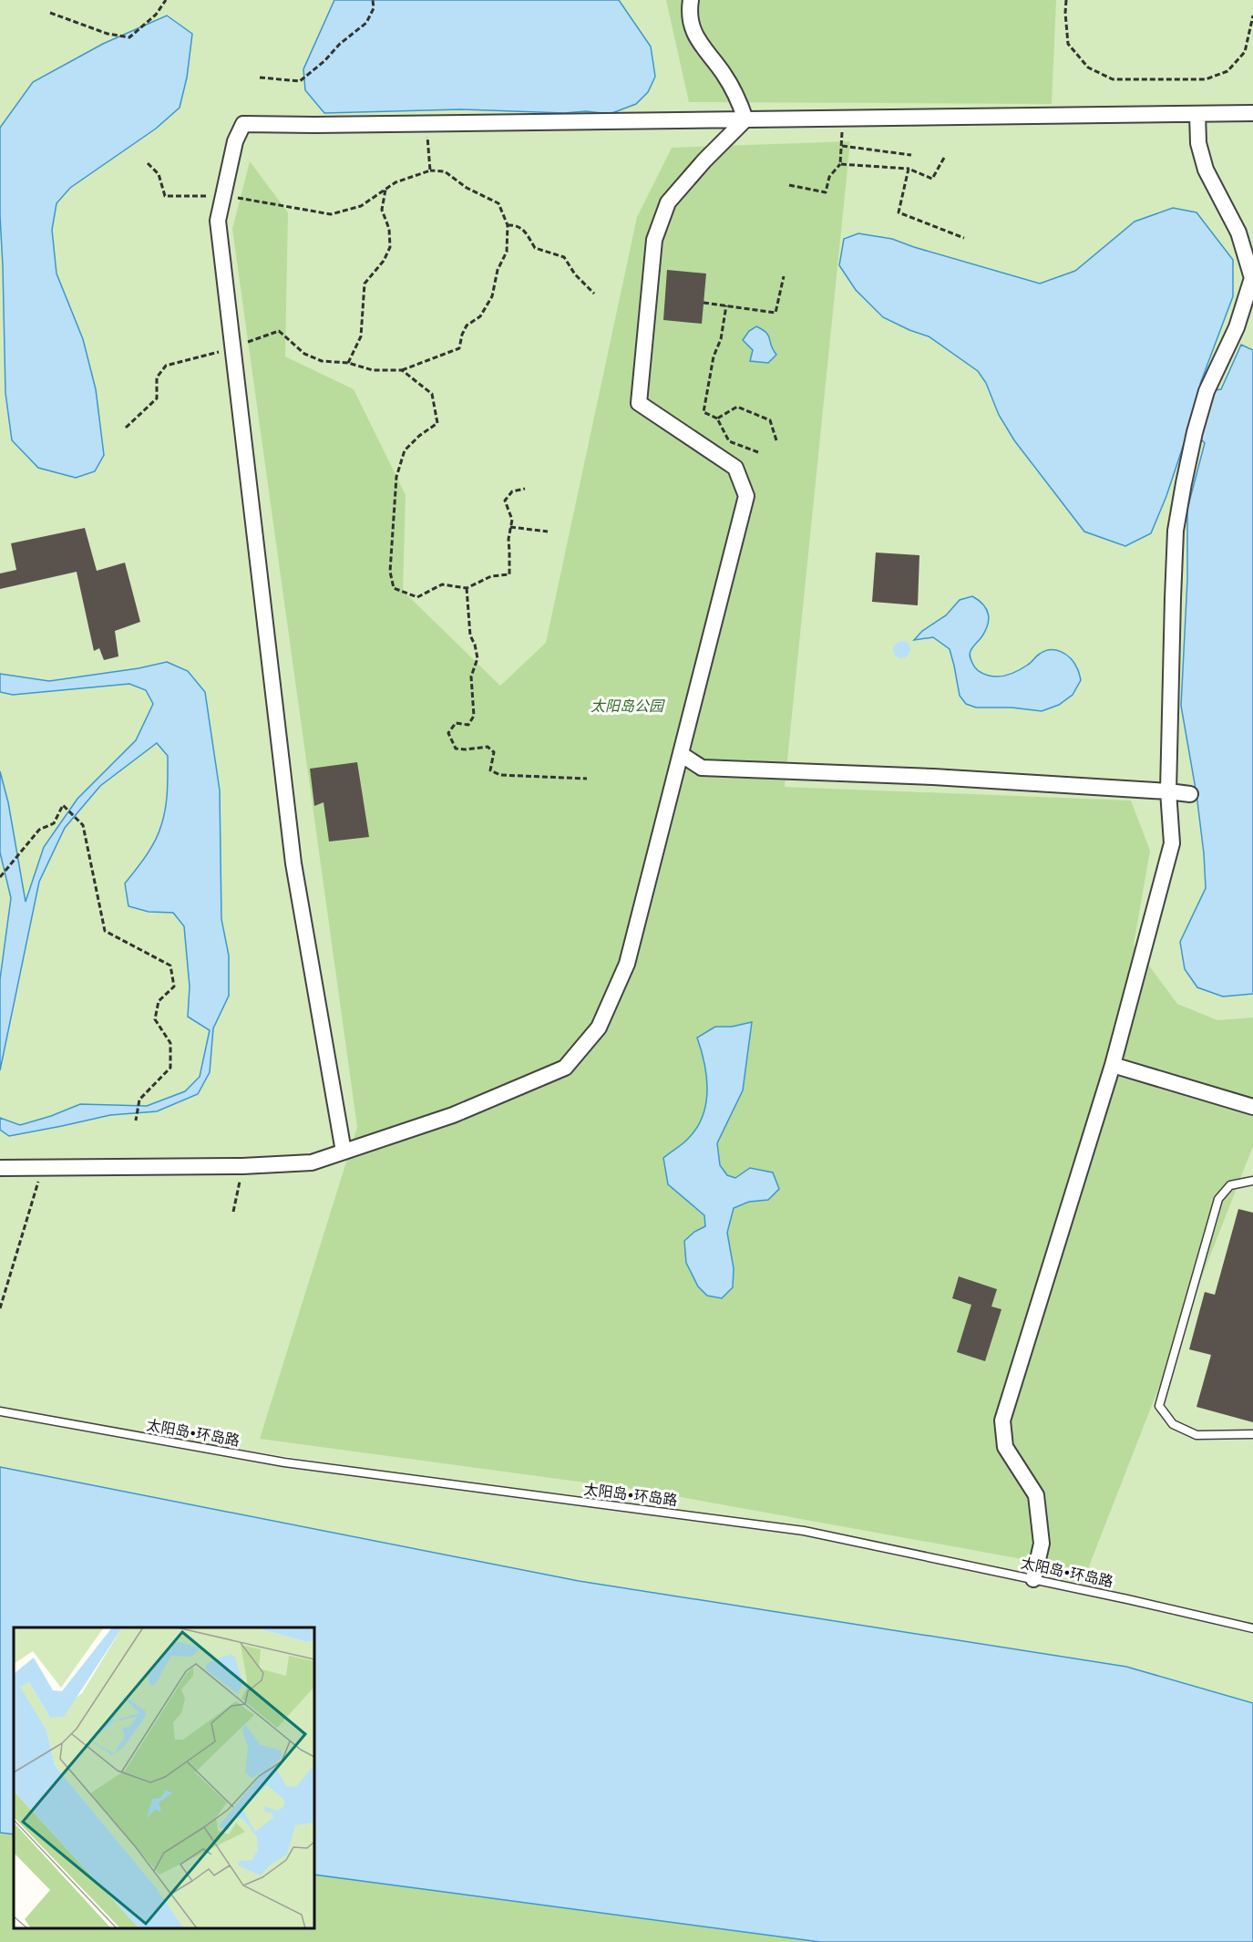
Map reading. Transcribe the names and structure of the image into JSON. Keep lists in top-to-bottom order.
{
  "streets": {
    "lane": ["太阳岛•环岛路"]
  },
  "parks": ["太阳岛公园"]
}
